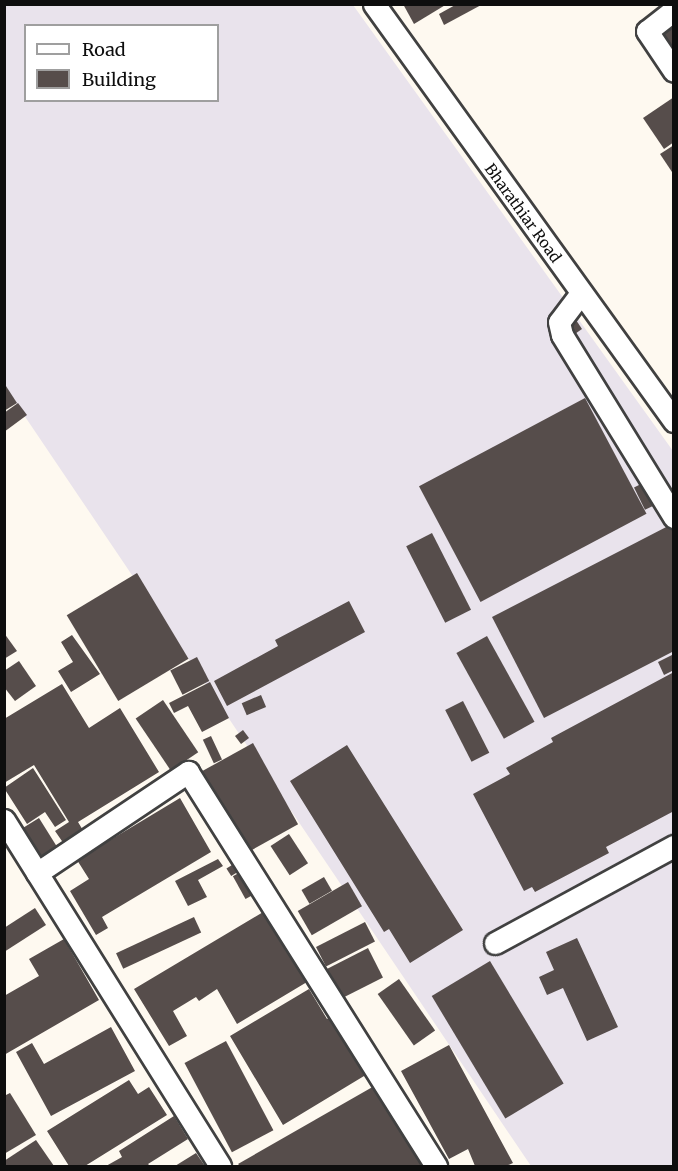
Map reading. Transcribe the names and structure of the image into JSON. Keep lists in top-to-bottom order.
{
  "streets": {
    "street": ["Bharathiar Road"]
  },
  "legend": ["Road", "Building"]
}
